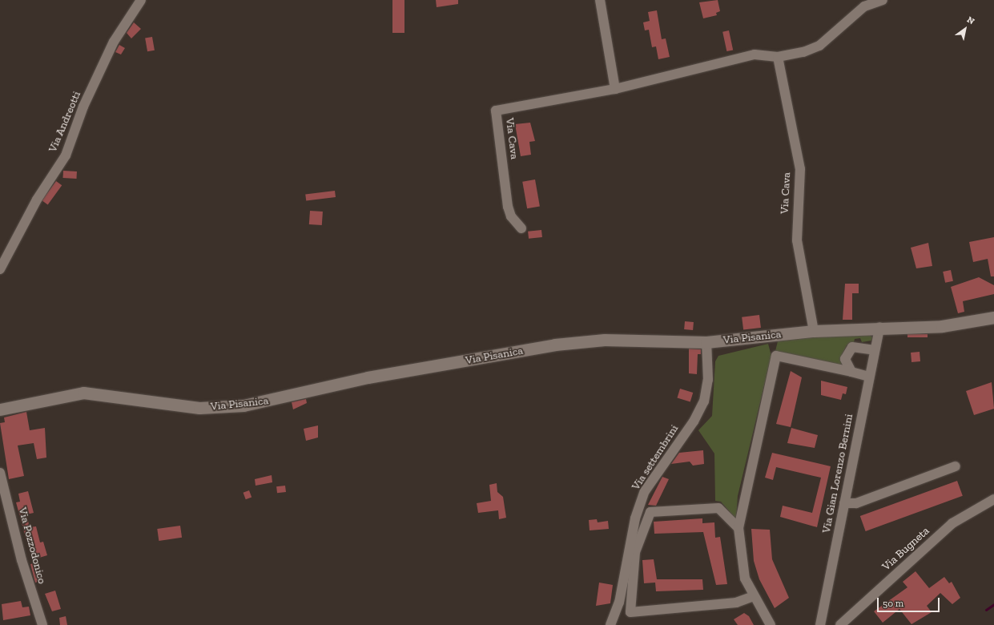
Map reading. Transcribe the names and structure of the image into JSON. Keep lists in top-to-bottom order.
{
  "streets": {
    "street": [
      "Via Andreotti",
      "Via Cava",
      "Via Pisanica",
      "Via settembrini",
      "Via Gian Lorenzo Bernini",
      "Via Pozzodonico",
      "Via Bugneta"
    ]
  },
  "crossings": [
    ["Via Cava", "Via Pisanica"],
    ["Via Pisanica", "Via settembrini"],
    ["Via Pisanica", "Via Gian Lorenzo Bernini"]
  ],
  "scale_bar": "50 m",
  "north": "top right"
}
